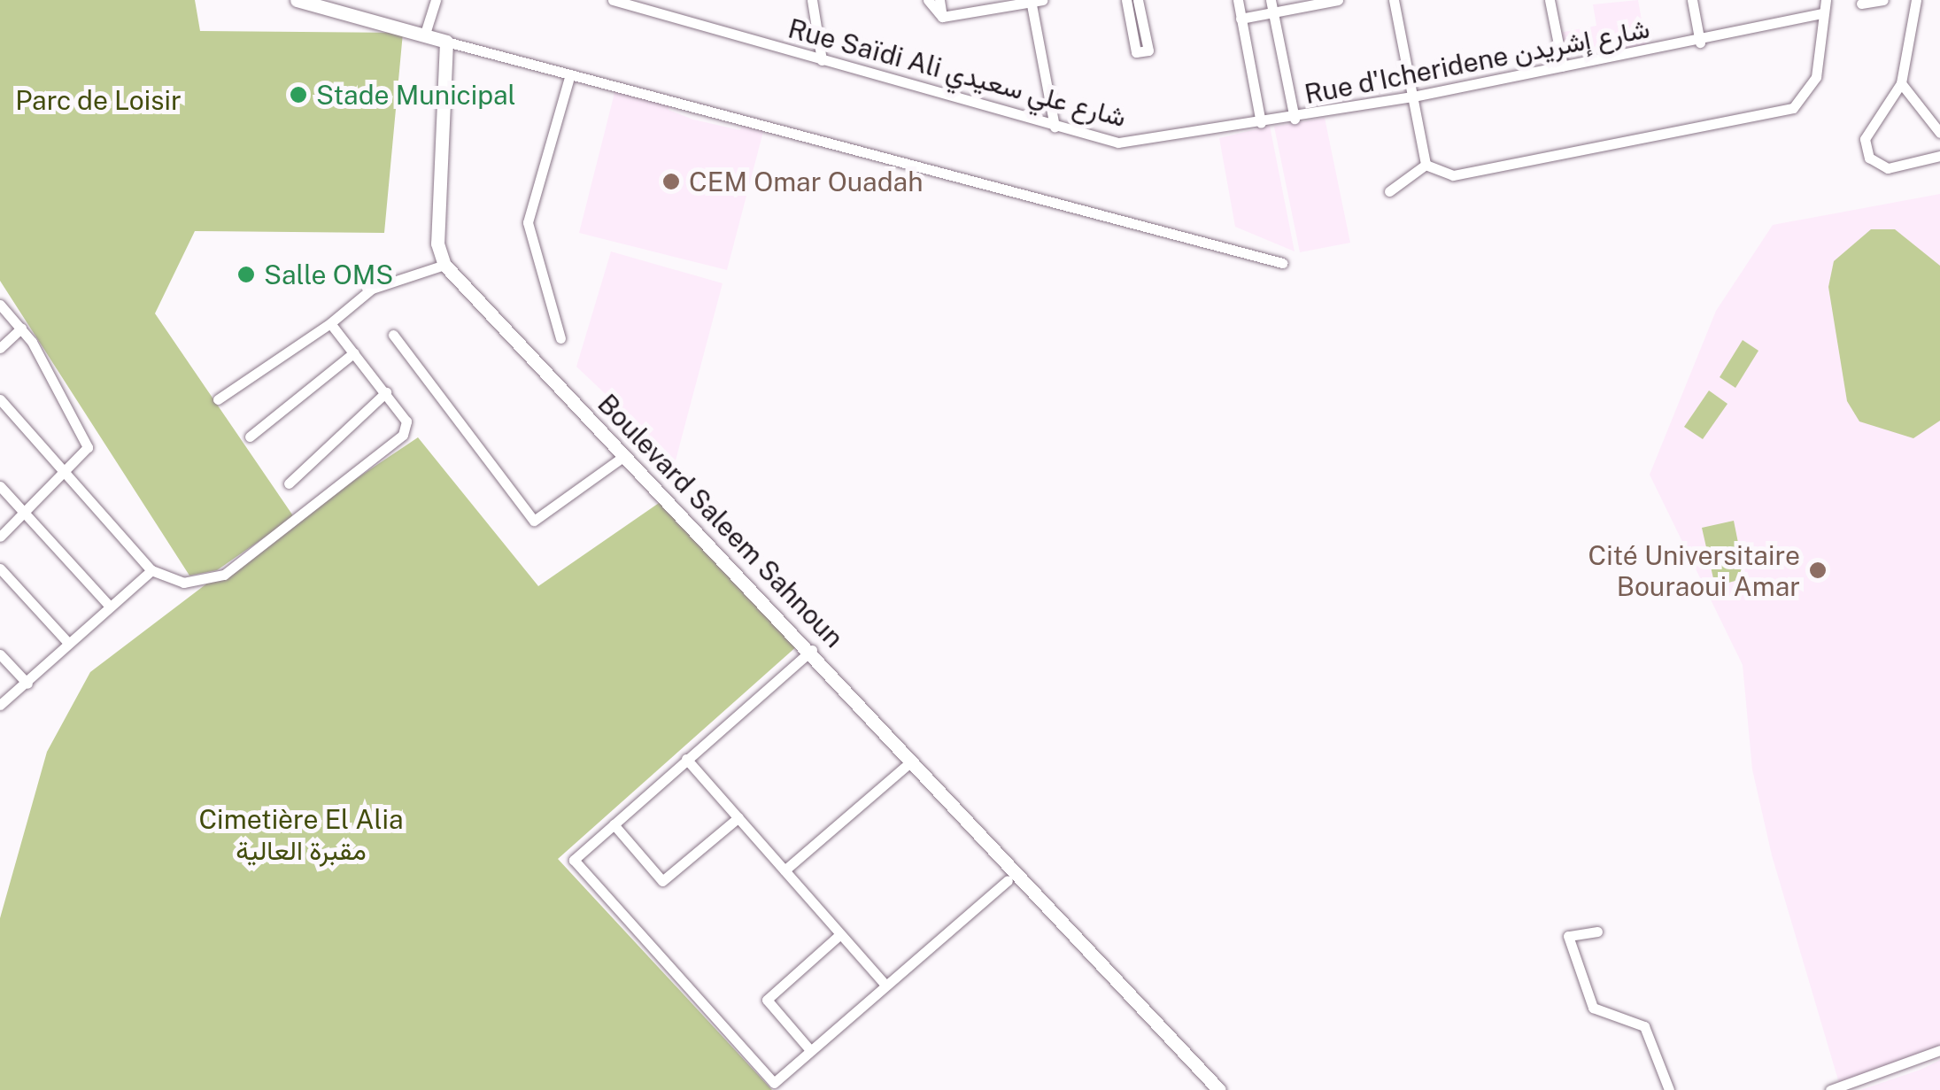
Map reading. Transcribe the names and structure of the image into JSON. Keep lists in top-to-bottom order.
{
  "streets": {
    "street": ["Rue d'Icheridene شارع إشريدن", "Rue Saïdi Ali شارع علي سعيدي", "Boulevard Saleem Sahnoun"]
  },
  "crossings": [
    ["Rue d'Icheridene شارع إشريدن", "Rue Saïdi Ali شارع علي سعيدي"]
  ],
  "parks": ["Parc de Loisir", "Cimetière El Alia مقبرة العالية"],
  "places": [
    "Stade Municipal",
    "CEM Omar Ouadah",
    "Salle OMS",
    "Cité Universitaire Bouraoui Amar"
  ]
}
